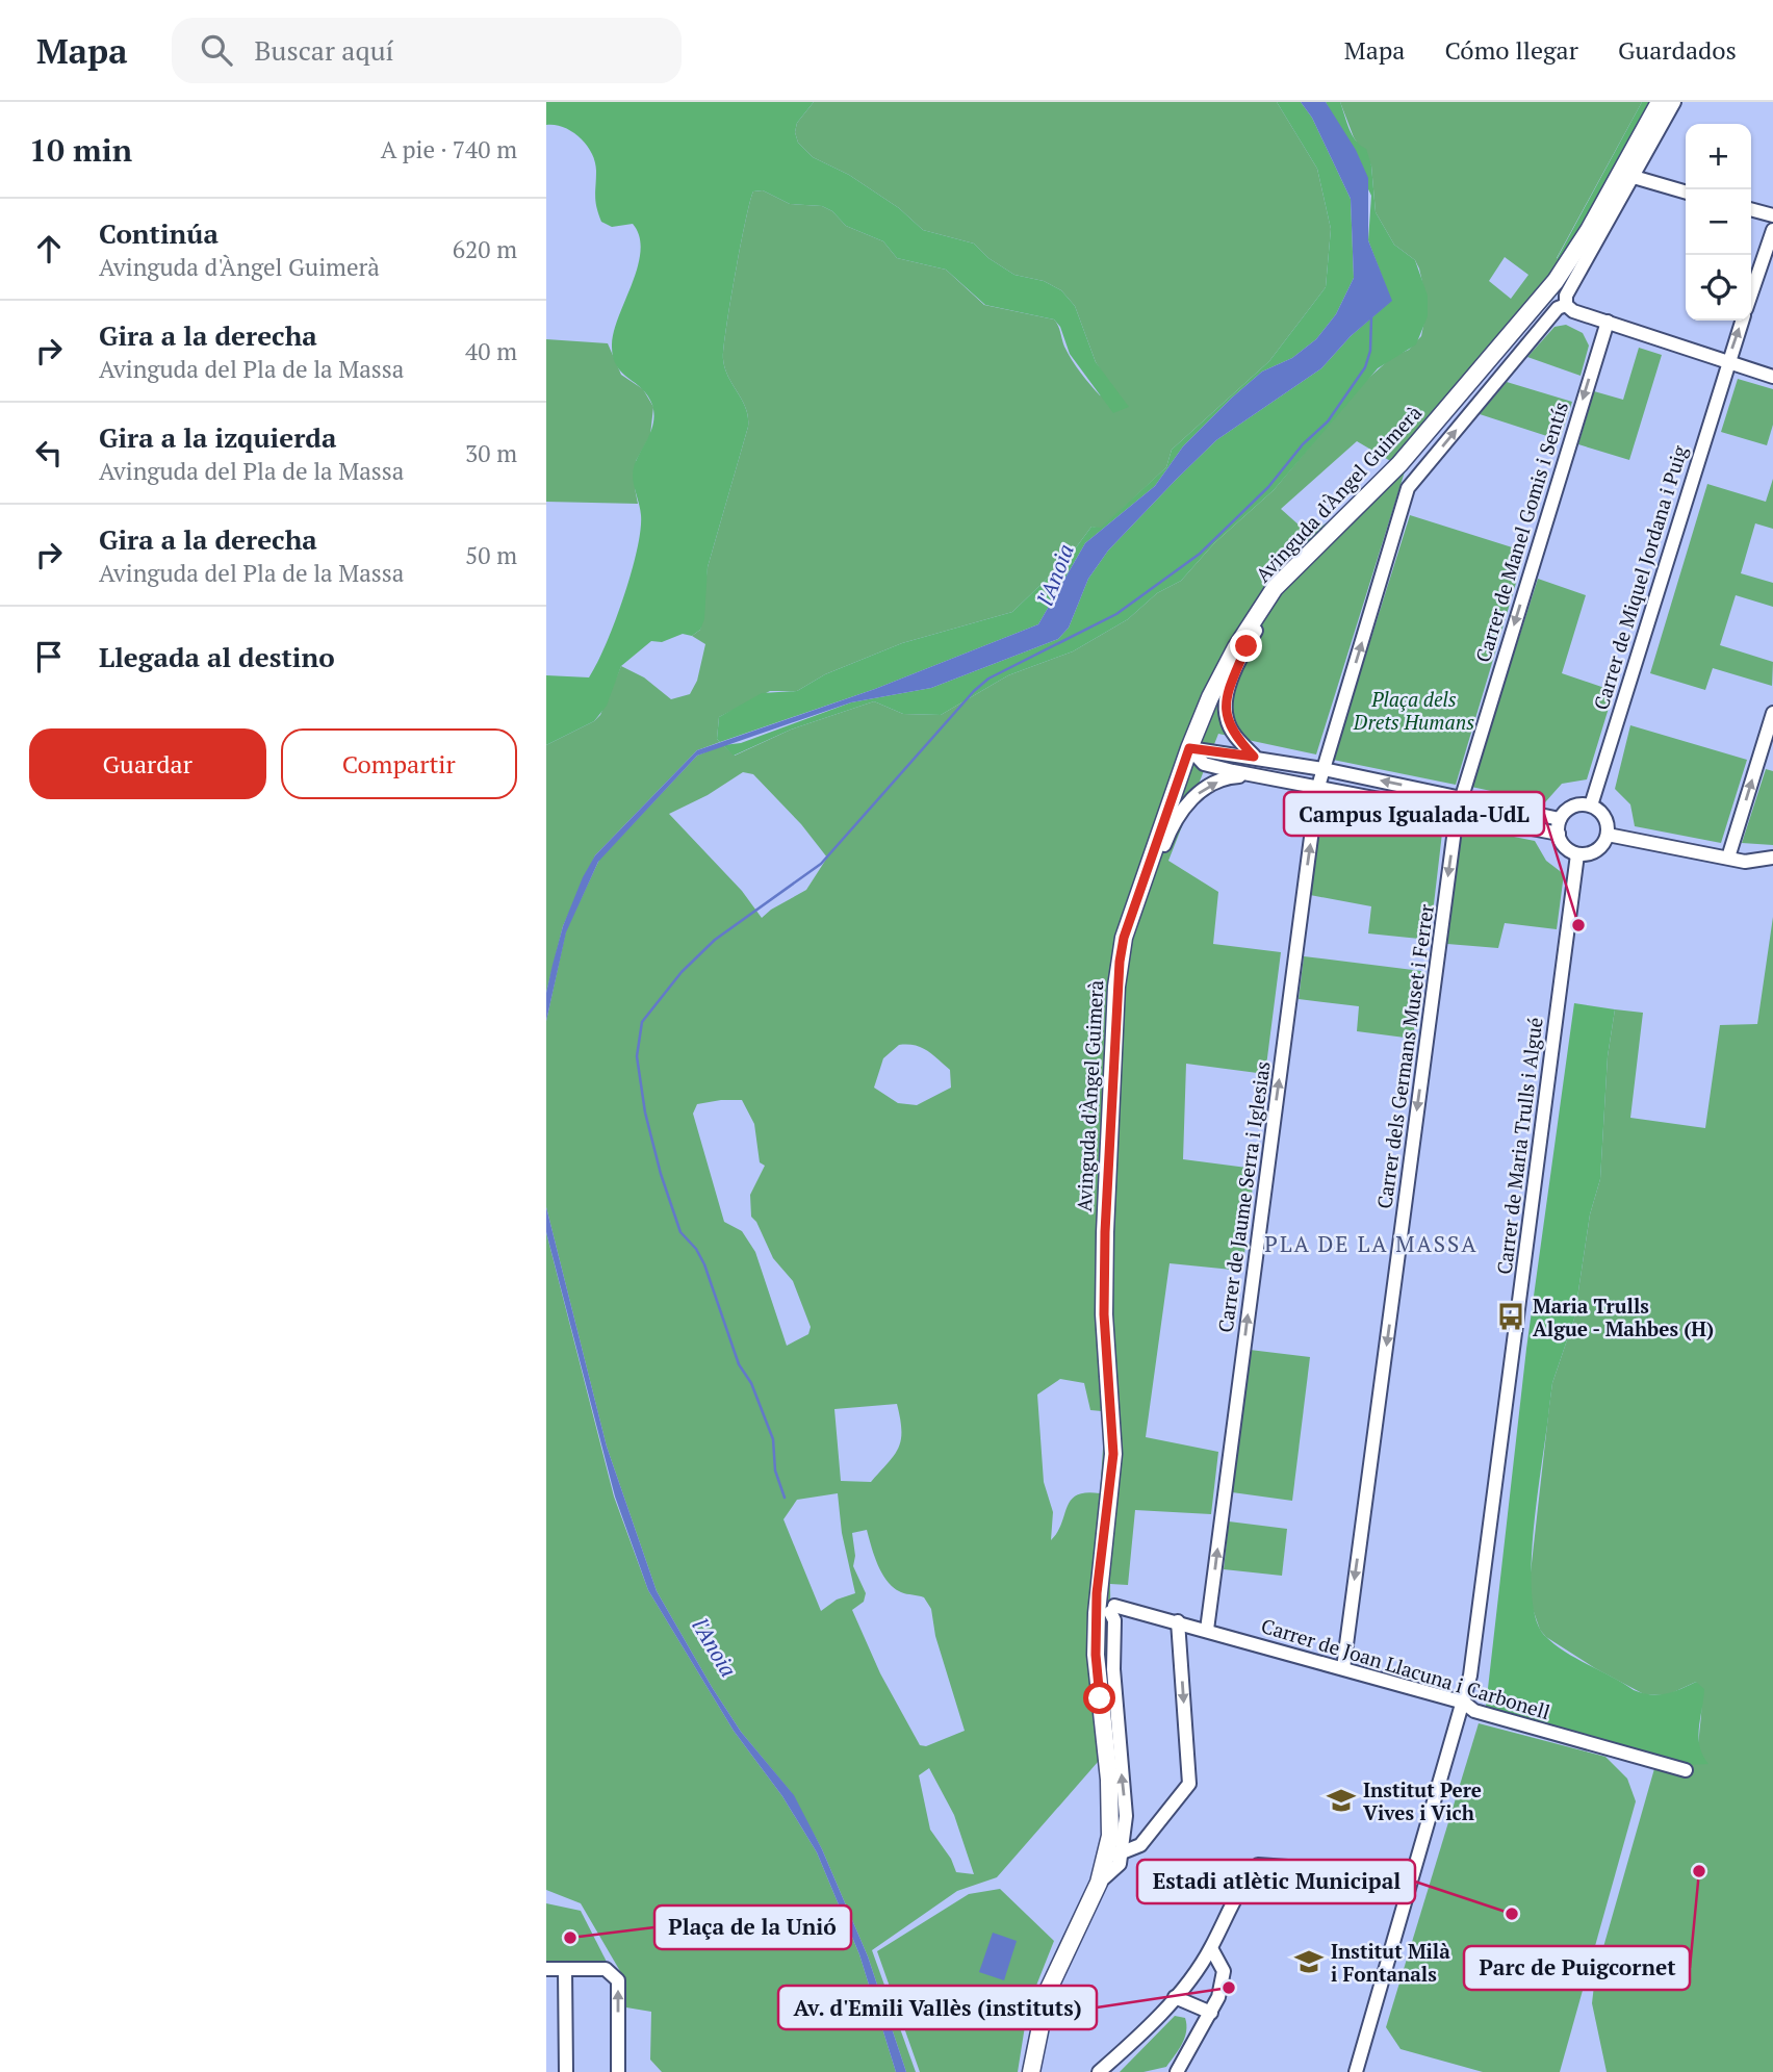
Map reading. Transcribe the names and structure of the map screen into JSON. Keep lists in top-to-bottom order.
{
  "streets": {
    "street": [
      "Avinguda d'Àngel Guimerà",
      "Carrer de Manel Gomis i Sentís",
      "Carrer de Miquel Jordana i Puig",
      "Carrer dels Germans Muset i Ferrer",
      "Carrer de Maria Trulls i Algué",
      "Carrer de Jaume Serra i Iglesias",
      "Carrer de Joan Llacuna i Carbonell"
    ]
  },
  "crossings": [
    ["Avinguda d'Àngel Guimerà", "Carrer de Joan Llacuna i Carbonell"],
    ["Carrer de Manel Gomis i Sentís", "Carrer dels Germans Muset i Ferrer"],
    ["Carrer de Miquel Jordana i Puig", "Carrer de Maria Trulls i Algué"],
    ["Carrer dels Germans Muset i Ferrer", "Carrer de Joan Llacuna i Carbonell"],
    ["Carrer de Maria Trulls i Algué", "Carrer de Joan Llacuna i Carbonell"],
    ["Carrer de Jaume Serra i Iglesias", "Carrer de Joan Llacuna i Carbonell"]
  ],
  "one_way": ["Carrer de Manel Gomis i Sentís", "Carrer dels Germans Muset i Ferrer", "Carrer de Jaume Serra i Iglesias"],
  "districts": ["PLA DE LA MASSA"],
  "water": ["l'Anoia"],
  "parks": ["Plaça dels Drets Humans"],
  "places": {
    "other": [
      "Campus Igualada-UdL",
      "Parc de Puigcornet",
      "Estadi atlètic Municipal",
      "Plaça de la Unió",
      "Av. d'Emili Vallès (instituts)"
    ],
    "bus stop": ["Maria Trulls Algue - Mahbes (H)"],
    "school or university": ["Institut Pere Vives i Vich", "Institut Milà i Fontanals"]
  },
  "page": {
    "header": "Mapa",
    "search": "Buscar aquí",
    "nav": ["Mapa", "Cómo llegar", "Guardados"],
    "heading": ["10 min", "A pie · 740 m"],
    "map_buttons": ["+", "−"],
    "list": [
      ["Continúa", "Avinguda d'Àngel Guimerà", "620 m"],
      ["Gira a la derecha", "Avinguda del Pla de la Massa", "40 m"],
      ["Gira a la izquierda", "Avinguda del Pla de la Massa", "30 m"],
      ["Gira a la derecha", "Avinguda del Pla de la Massa", "50 m"],
      "Llegada al destino"
    ],
    "buttons": ["Guardar", "Compartir"]
  }
}
